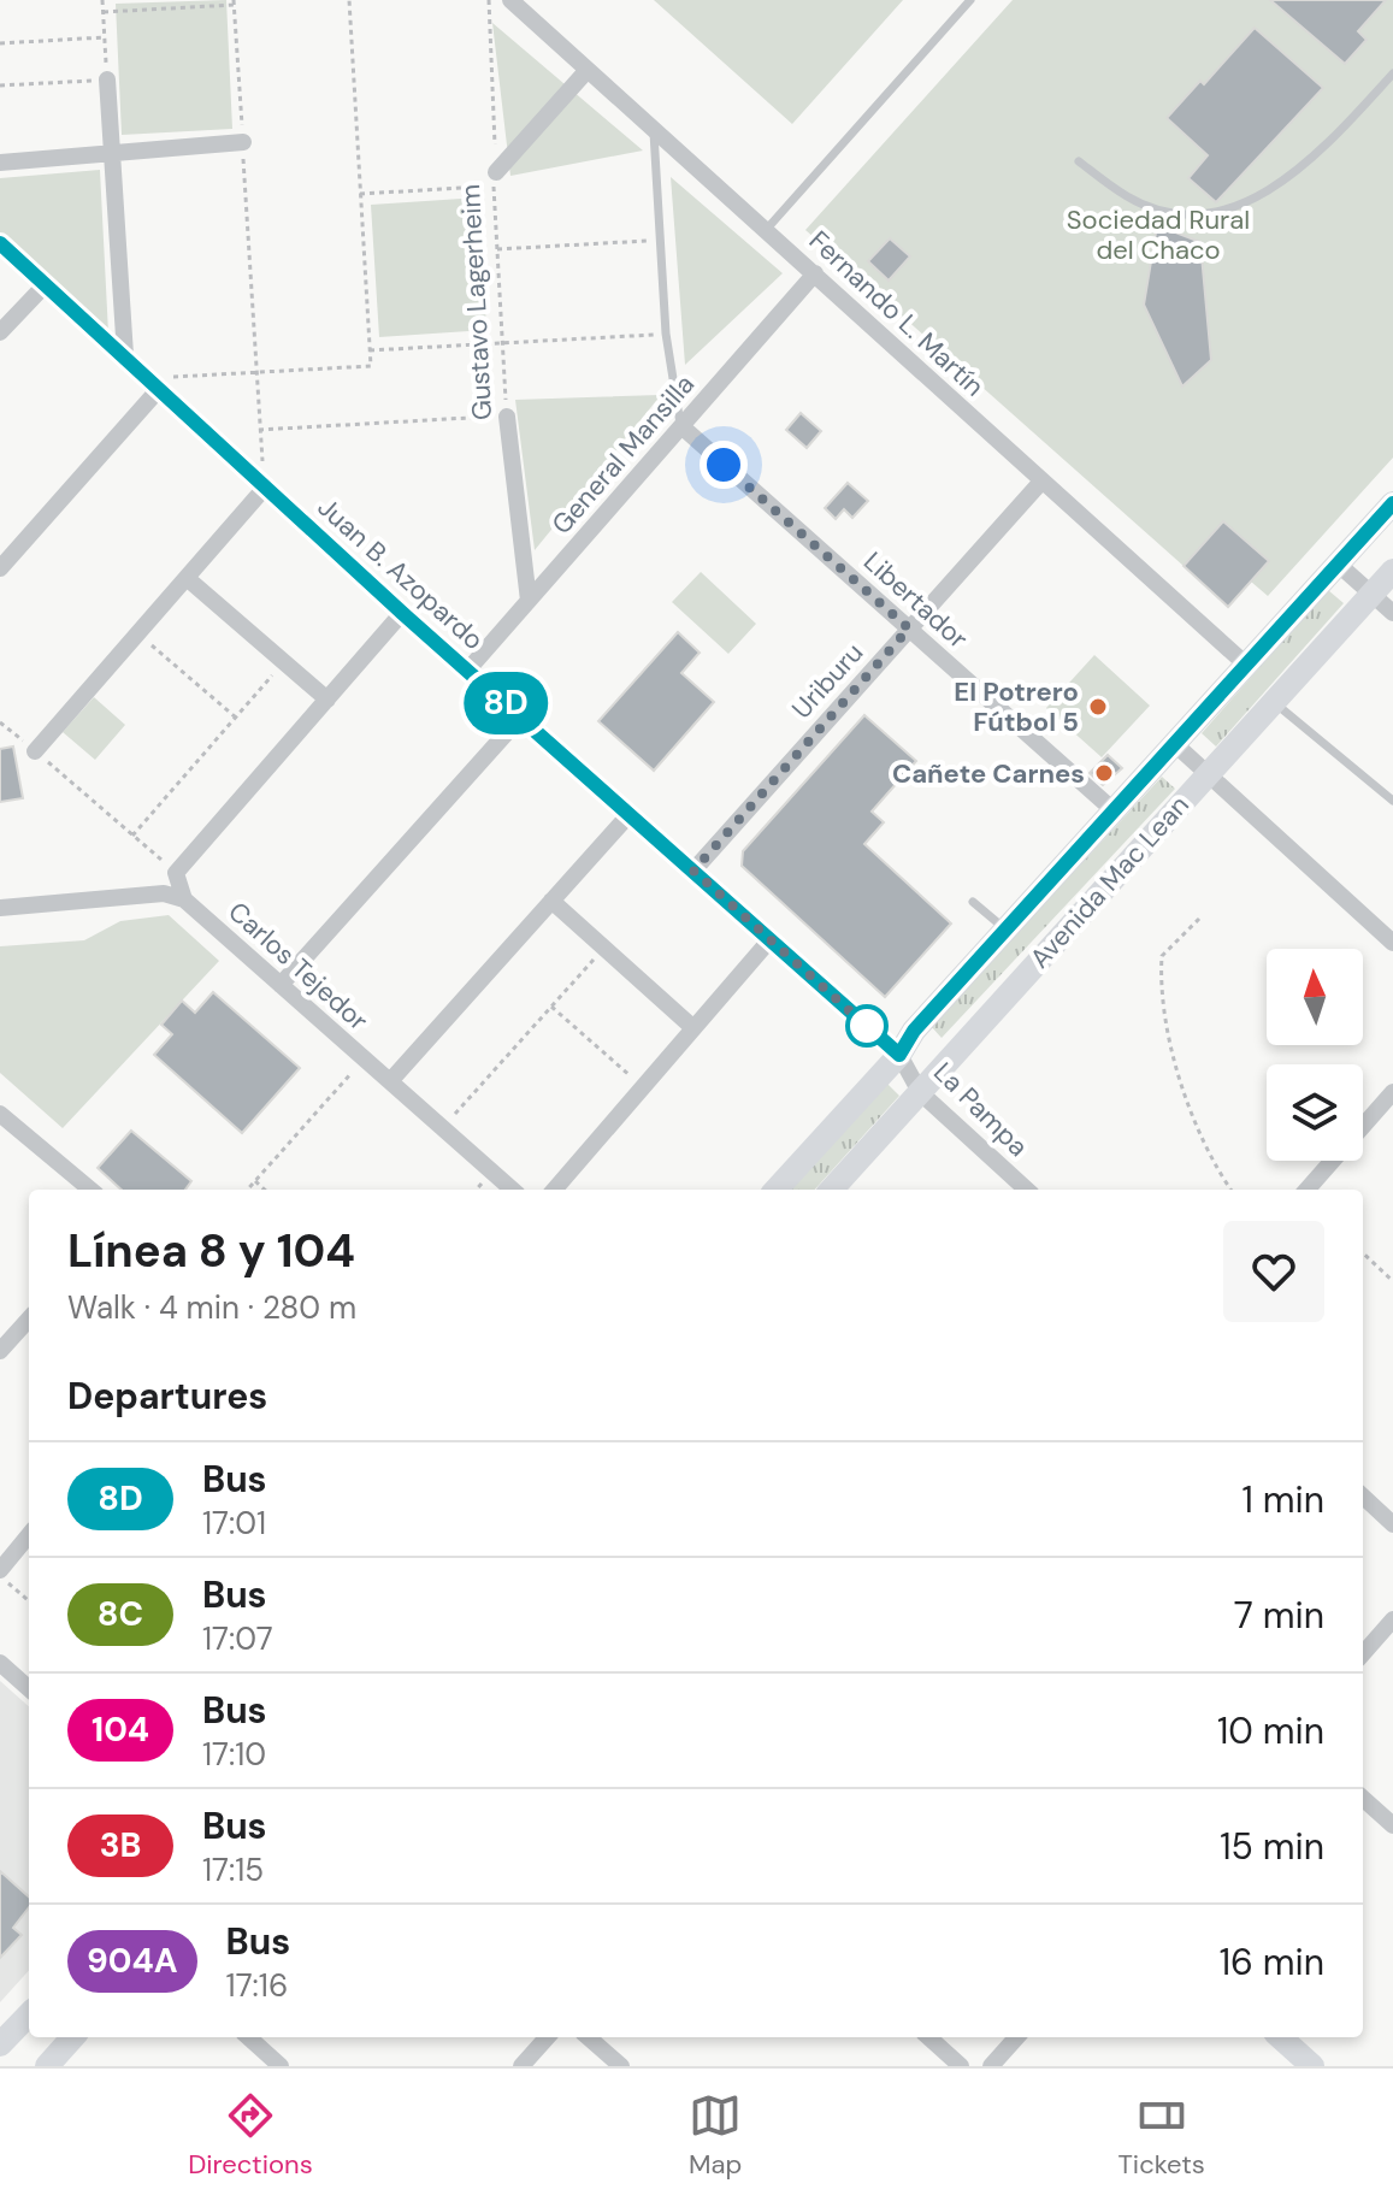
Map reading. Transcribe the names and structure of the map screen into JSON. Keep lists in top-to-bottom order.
{
  "streets": {
    "main road": ["Avenida Mac Lean"],
    "street": [
      "Gustavo Lagerheim",
      "Fernando L. Martín",
      "General Mansilla",
      "Juan B. Azopardo",
      "Libertador",
      "Uriburu",
      "Carlos Tejedor",
      "La Pampa"
    ]
  },
  "crossings": [
    ["Gustavo Lagerheim", "General Mansilla"],
    ["Fernando L. Martín", "General Mansilla"],
    ["Fernando L. Martín", "Uriburu"],
    ["Fernando L. Martín", "Avenida Mac Lean"],
    ["General Mansilla", "Juan B. Azopardo"],
    ["General Mansilla", "Libertador"],
    ["Juan B. Azopardo", "Uriburu"],
    ["Juan B. Azopardo", "Avenida Mac Lean"],
    ["Juan B. Azopardo", "La Pampa"],
    ["Libertador", "Uriburu"],
    ["Libertador", "Avenida Mac Lean"],
    ["Avenida Mac Lean", "La Pampa"]
  ],
  "parks": ["Sociedad Rural del Chaco"],
  "places": ["El Potrero Fútbol 5", "Cañete Carnes"],
  "lines": ["bus line 8D"],
  "north": "top",
  "page": {
    "on_map": "8D",
    "heading": [
      ["Línea 8 y 104", "Walk · 4 min · 280 m"],
      "Departures"
    ],
    "list": [
      {
        "mark": "8D",
        "name": "Bus",
        "note": "17:01",
        "value": "1 min"
      },
      {
        "mark": "8C",
        "name": "Bus",
        "note": "17:07",
        "value": "7 min"
      },
      {
        "mark": "104",
        "name": "Bus",
        "note": "17:10",
        "value": "10 min"
      },
      {
        "mark": "3B",
        "name": "Bus",
        "note": "17:15",
        "value": "15 min"
      },
      {
        "mark": "904A",
        "name": "Bus",
        "note": "17:16",
        "value": "16 min"
      }
    ],
    "tabs": ["Directions", "Map", "Tickets"]
  }
}
